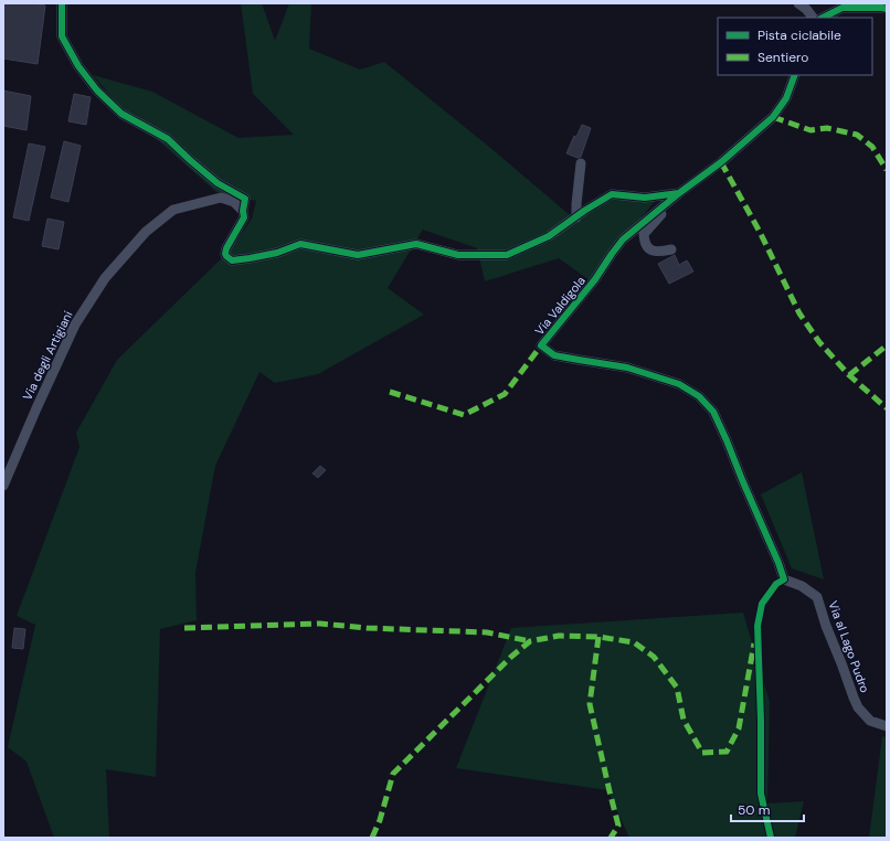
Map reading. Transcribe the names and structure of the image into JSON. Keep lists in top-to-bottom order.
{
  "streets": {
    "street": ["Via Valdigola", "Via degli Artigiani", "Via al Lago Pudro"]
  },
  "crossings": [
    ["Via Valdigola", "Via al Lago Pudro"]
  ],
  "legend": ["Pista ciclabile", "Sentiero"],
  "scale_bar": "50 m"
}
